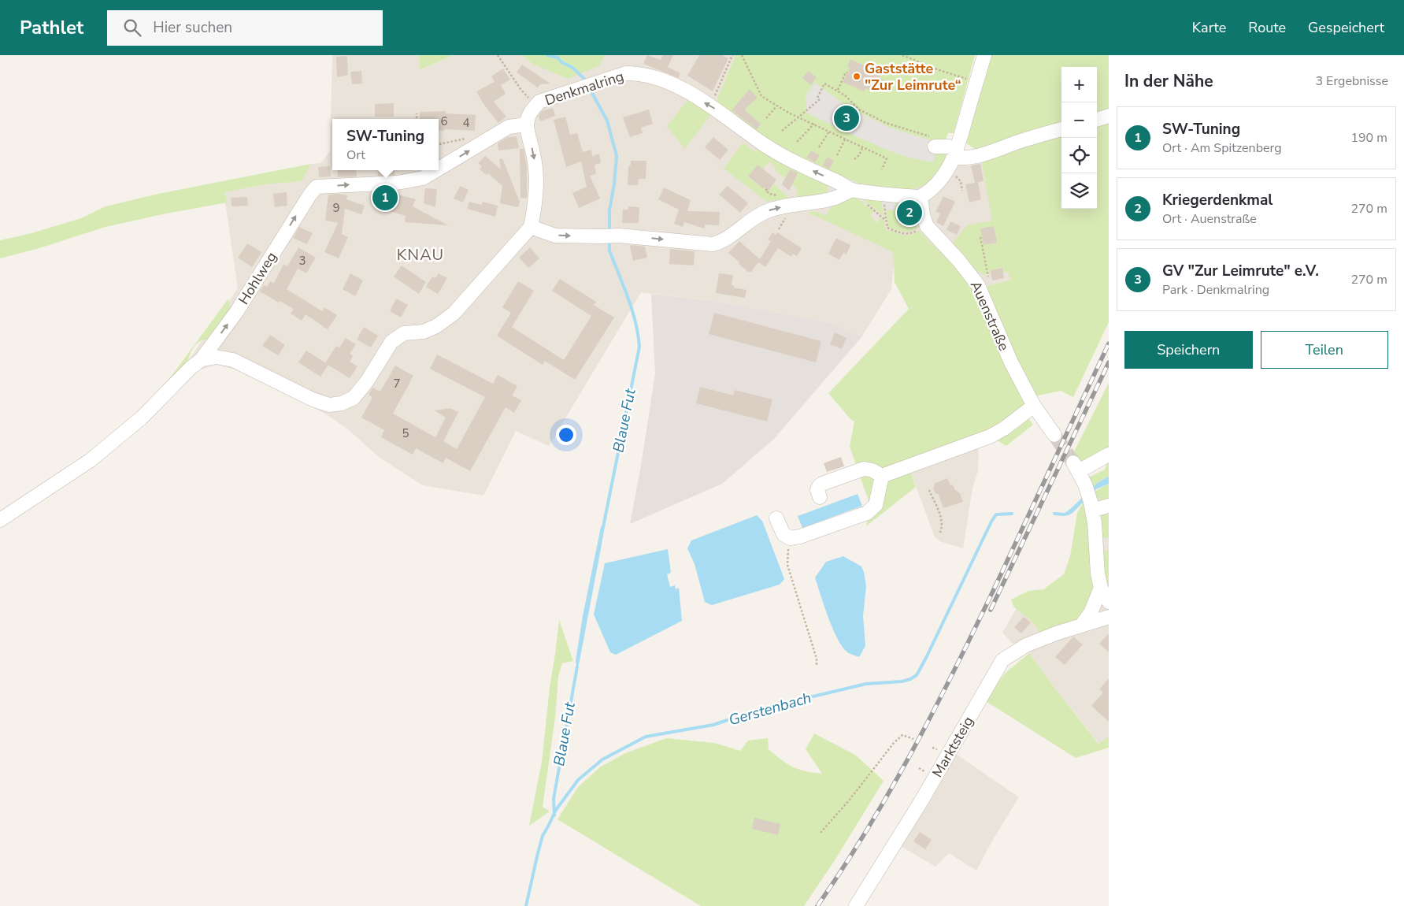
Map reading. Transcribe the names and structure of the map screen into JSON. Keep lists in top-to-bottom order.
{
  "streets": {
    "street": [
      "Denkmalring",
      "Hohlweg",
      "Auenstraße",
      "Marktsteig"
    ]
  },
  "crossings": [
    ["Denkmalring", "Hohlweg"],
    ["Denkmalring", "Auenstraße"]
  ],
  "one_way": ["Denkmalring", "Hohlweg"],
  "districts": ["KNAU"],
  "water": ["Blaue Fut", "Gerstenbach"],
  "places": ["Gaststätte \"Zur Leimrute“"],
  "house_numbers": [
    "6",
    "4",
    "9",
    "3",
    "7",
    "5"
  ],
  "page": {
    "header": "Pathlet",
    "search": "Hier suchen",
    "nav": ["Karte", "Route", "Gespeichert"],
    "heading": ["In der Nähe", "3 Ergebnisse"],
    "map_buttons": ["+", "−"],
    "pins": ["3", "1", "2"],
    "list": [
      {
        "mark": "1",
        "name": "SW-Tuning",
        "note": "Ort · Am Spitzenberg",
        "value": "190 m"
      },
      {
        "mark": "2",
        "name": "Kriegerdenkmal",
        "note": "Ort · Auenstraße",
        "value": "270 m"
      },
      {
        "mark": "3",
        "name": "GV \"Zur Leimrute\" e.V.",
        "note": "Park · Denkmalring",
        "value": "270 m"
      }
    ],
    "popup": ["SW-Tuning", "Ort"],
    "buttons": ["Speichern", "Teilen"]
  }
}
